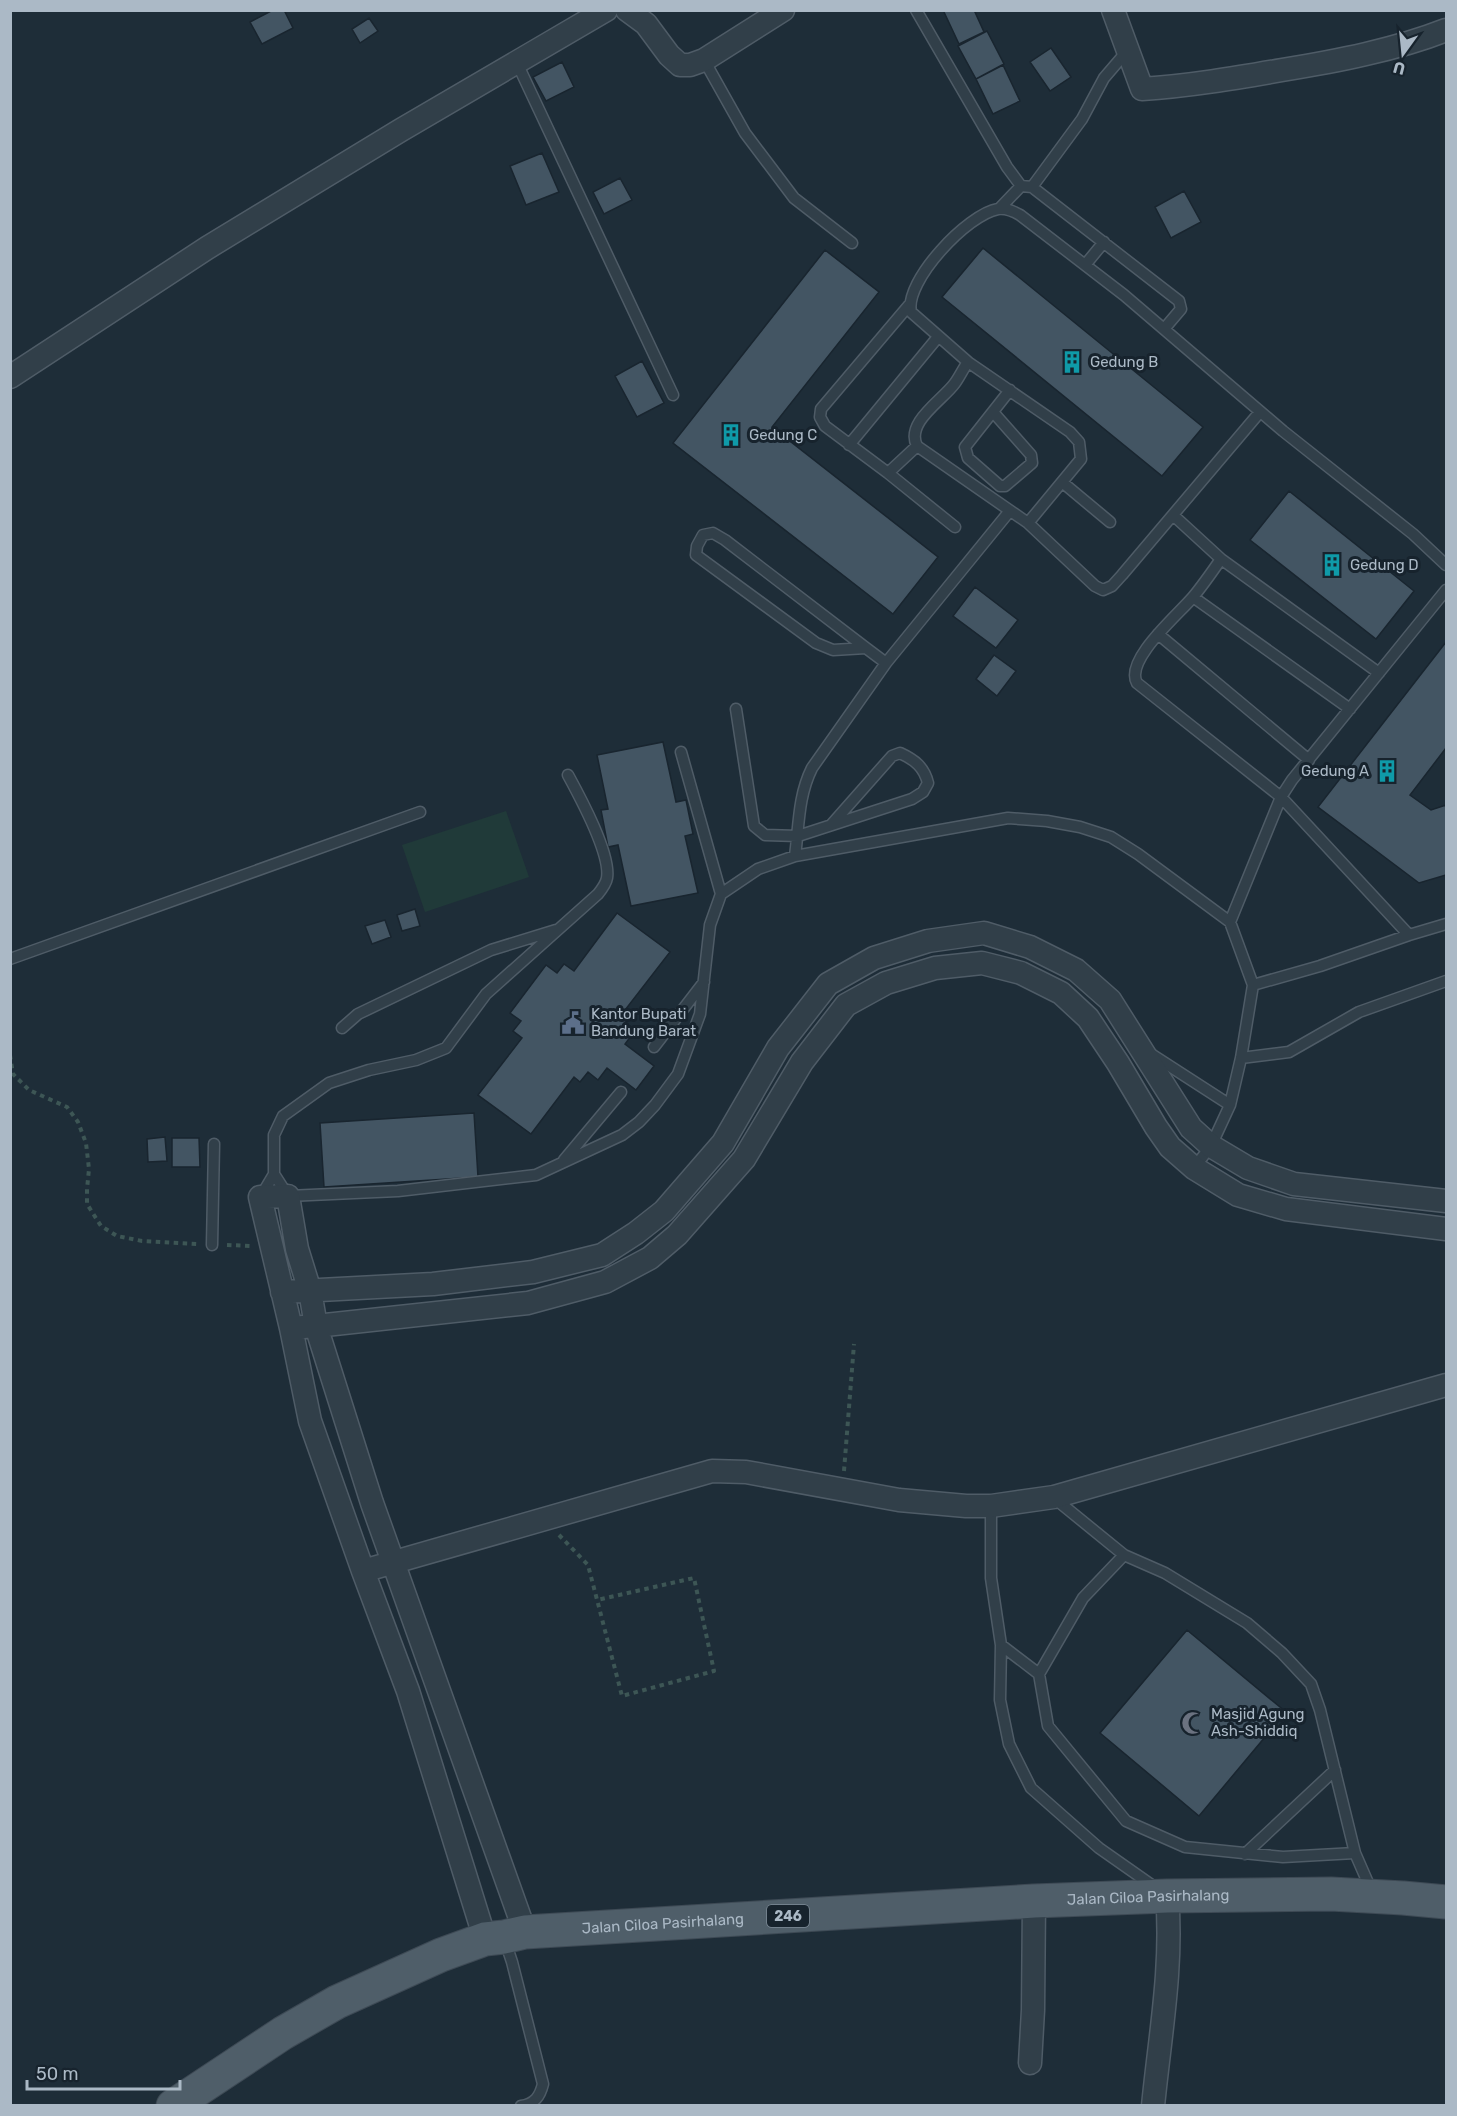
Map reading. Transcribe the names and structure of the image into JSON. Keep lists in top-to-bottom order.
{
  "streets": {
    "main road": ["Jalan Ciloa Pasirhalang", "246"]
  },
  "places": {
    "building": [
      "Gedung B",
      "Gedung C",
      "Gedung D",
      "Gedung A"
    ],
    "public building": ["Kantor Bupati Bandung Barat"],
    "mosque": ["Masjid Agung Ash-Shiddiq"]
  },
  "scale_bar": "50 m",
  "north": "bottom"
}
